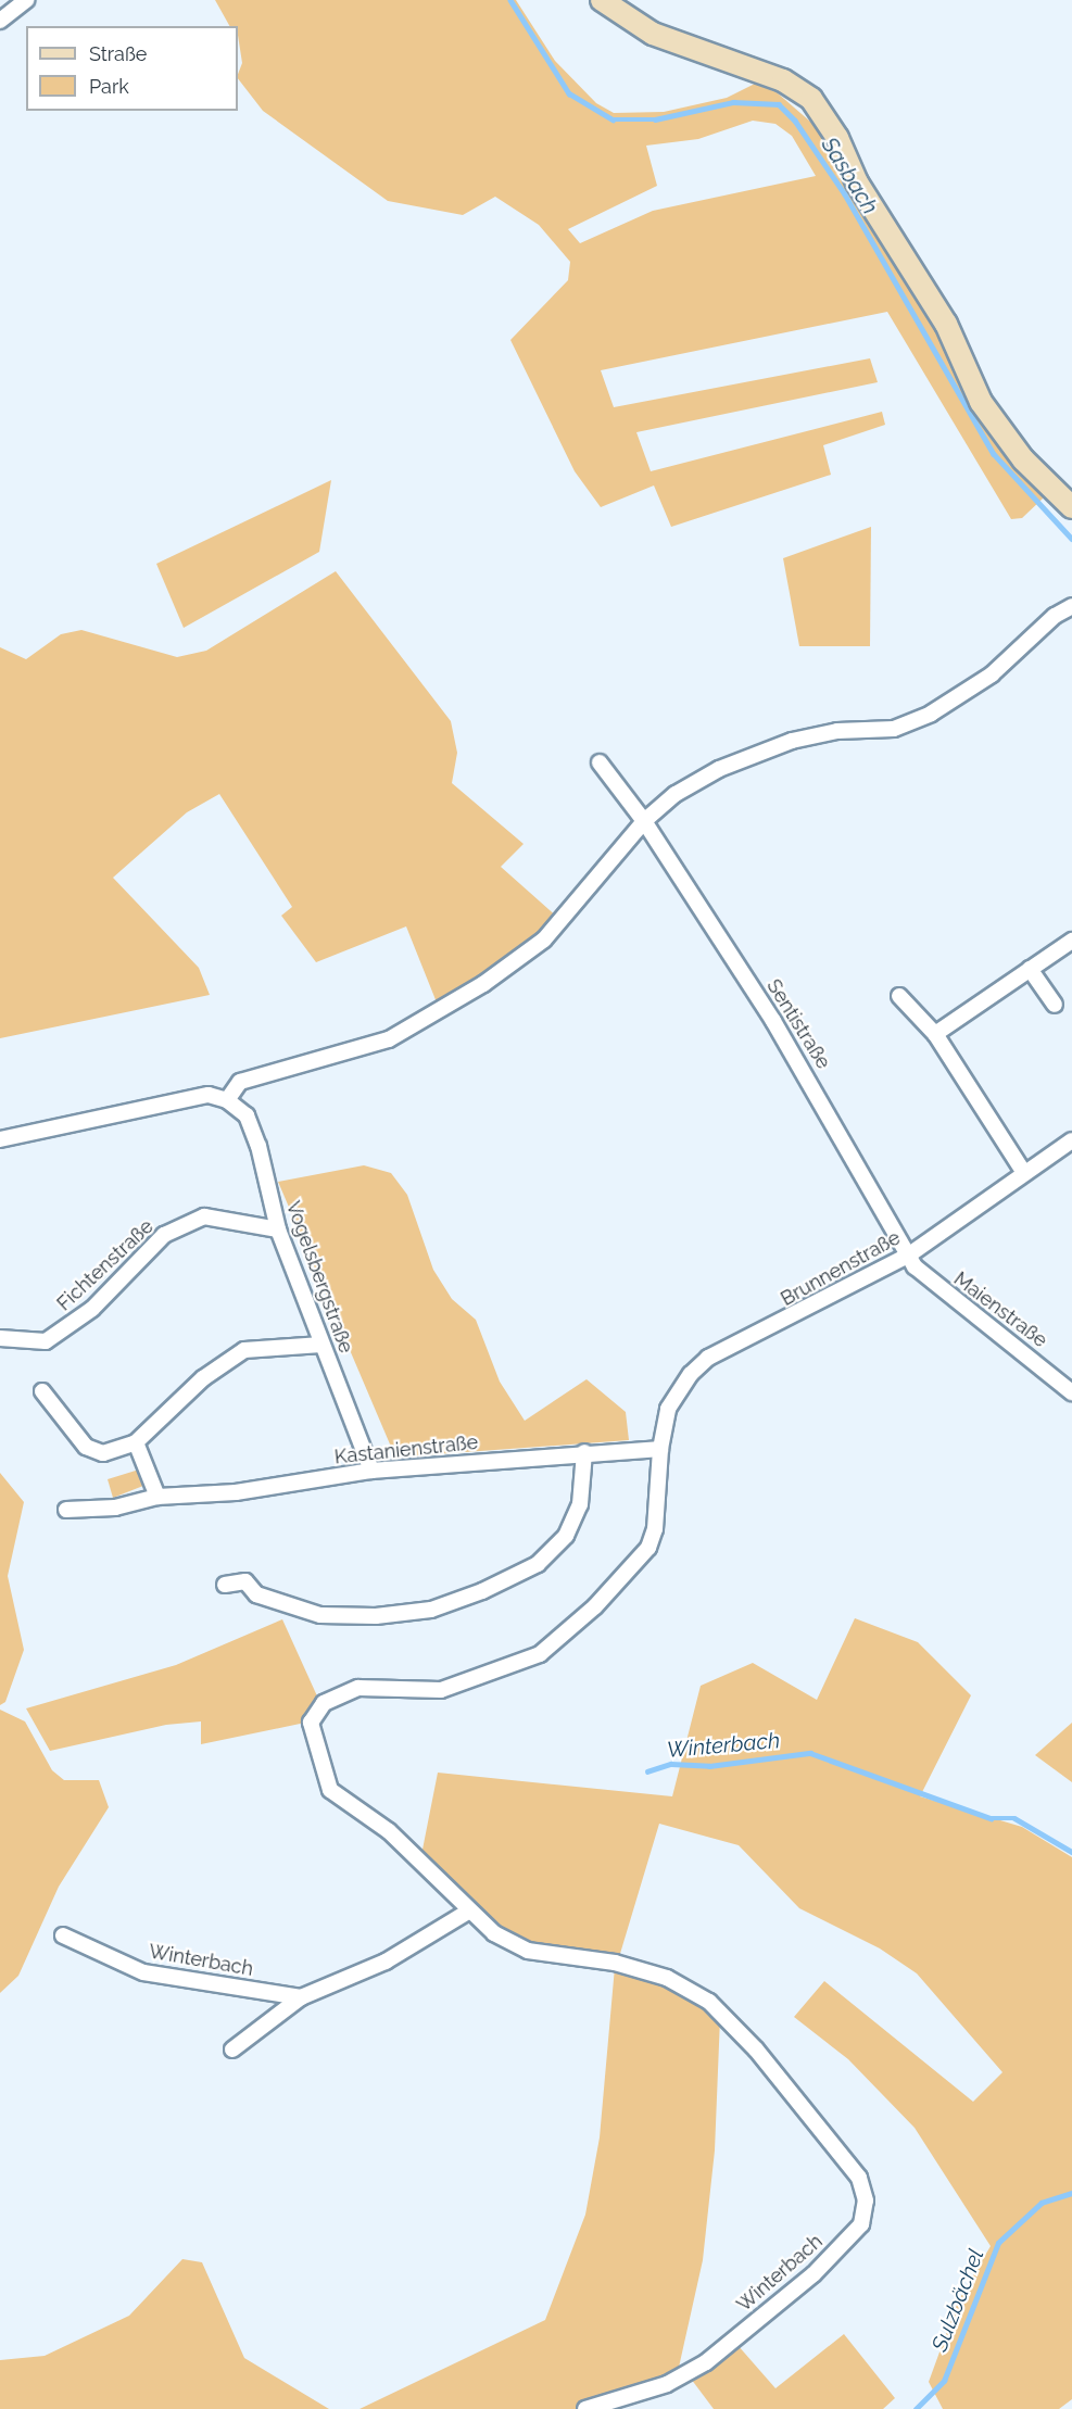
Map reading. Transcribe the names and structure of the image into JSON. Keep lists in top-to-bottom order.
{
  "streets": {
    "street": [
      "Sentistraße",
      "Fichtenstraße",
      "Brunnenstraße",
      "Vogelsbergstraße",
      "Maienstraße",
      "Kastanienstraße",
      "Winterbach"
    ]
  },
  "crossings": [
    ["Sentistraße", "Brunnenstraße"],
    ["Sentistraße", "Maienstraße"],
    ["Fichtenstraße", "Vogelsbergstraße"],
    ["Brunnenstraße", "Maienstraße"],
    ["Brunnenstraße", "Kastanienstraße"],
    ["Brunnenstraße", "Winterbach"],
    ["Vogelsbergstraße", "Kastanienstraße"],
    ["Kastanienstraße", "Winterbach"]
  ],
  "water": ["Sasbach", "Winterbach", "Sulzbächel"],
  "legend": ["Straße", "Park"]
}
